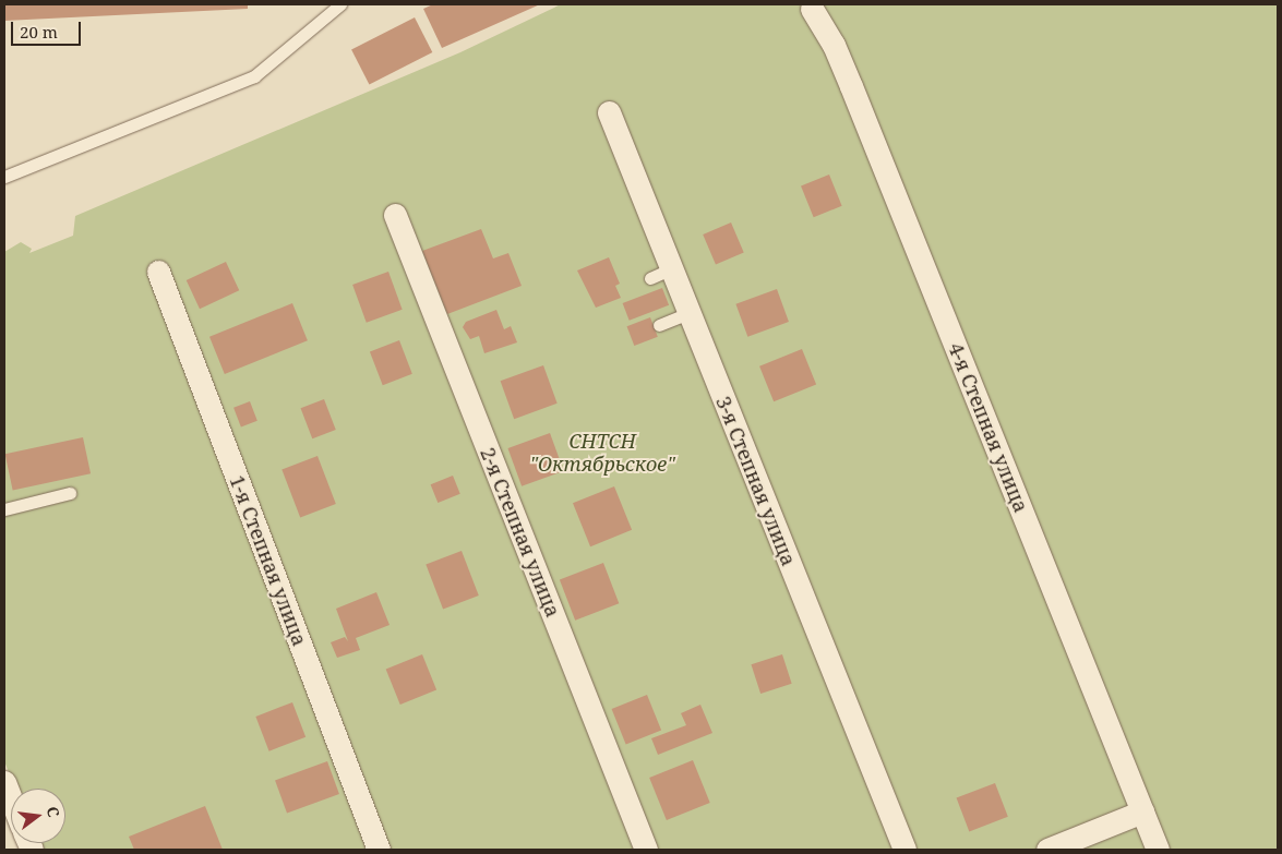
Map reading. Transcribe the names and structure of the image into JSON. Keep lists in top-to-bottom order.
{
  "streets": {
    "street": [
      "4-я Степная улица",
      "3-я Степная улица",
      "2-я Степная улица",
      "1-я Степная улица"
    ]
  },
  "parks": ["СНТСН \"Октябрьское\""],
  "scale_bar": "20 m",
  "north": "right"
}
